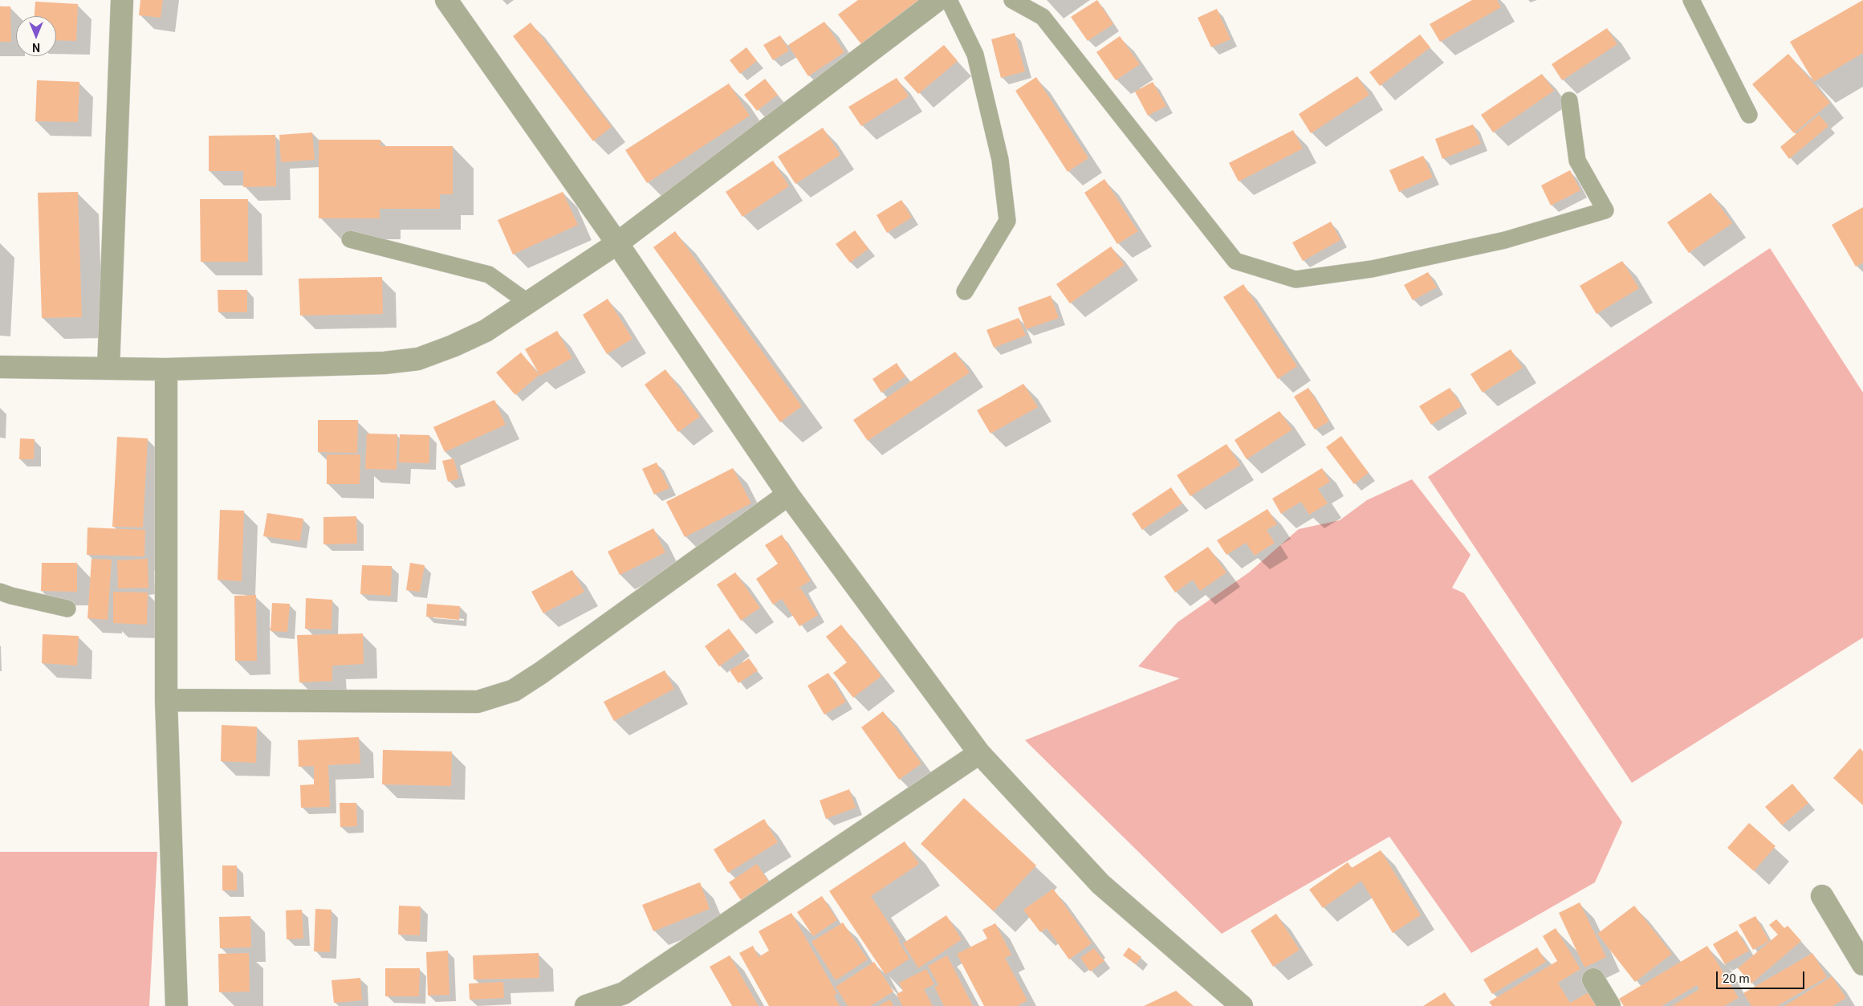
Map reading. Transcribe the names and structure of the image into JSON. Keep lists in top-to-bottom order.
{
  "scale_bar": "20 m",
  "north": "bottom"
}
